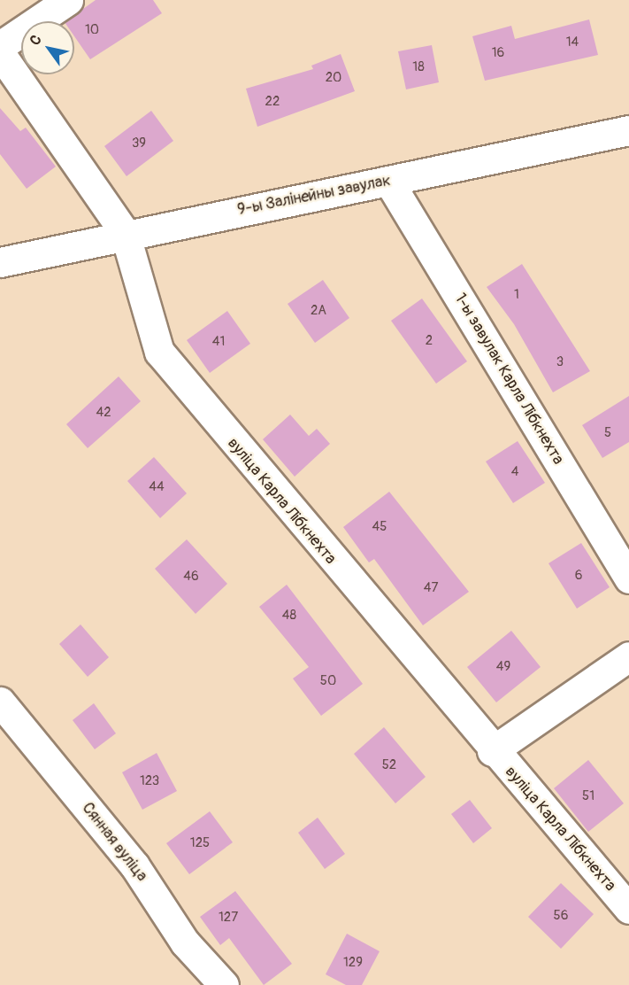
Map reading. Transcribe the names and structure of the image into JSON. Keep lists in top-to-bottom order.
{
  "streets": {
    "street": [
      "9-ы Залінейны завулак",
      "1-ы завулак Карла Лібкнехта",
      "вуліца Карла Лібкнехта",
      "Сянная вуліца"
    ]
  },
  "crossings": [
    ["9-ы Залінейны завулак", "1-ы завулак Карла Лібкнехта"],
    ["9-ы Залінейны завулак", "вуліца Карла Лібкнехта"]
  ],
  "house_numbers": [
    "10",
    "14",
    "16",
    "18",
    "20",
    "22",
    "39",
    "1",
    "2А",
    "2",
    "41",
    "3",
    "42",
    "5",
    "4",
    "44",
    "45",
    "6",
    "46",
    "47",
    "48",
    "49",
    "50",
    "52",
    "123",
    "51",
    "125",
    "56",
    "127",
    "129"
  ],
  "north": "top left"
}
